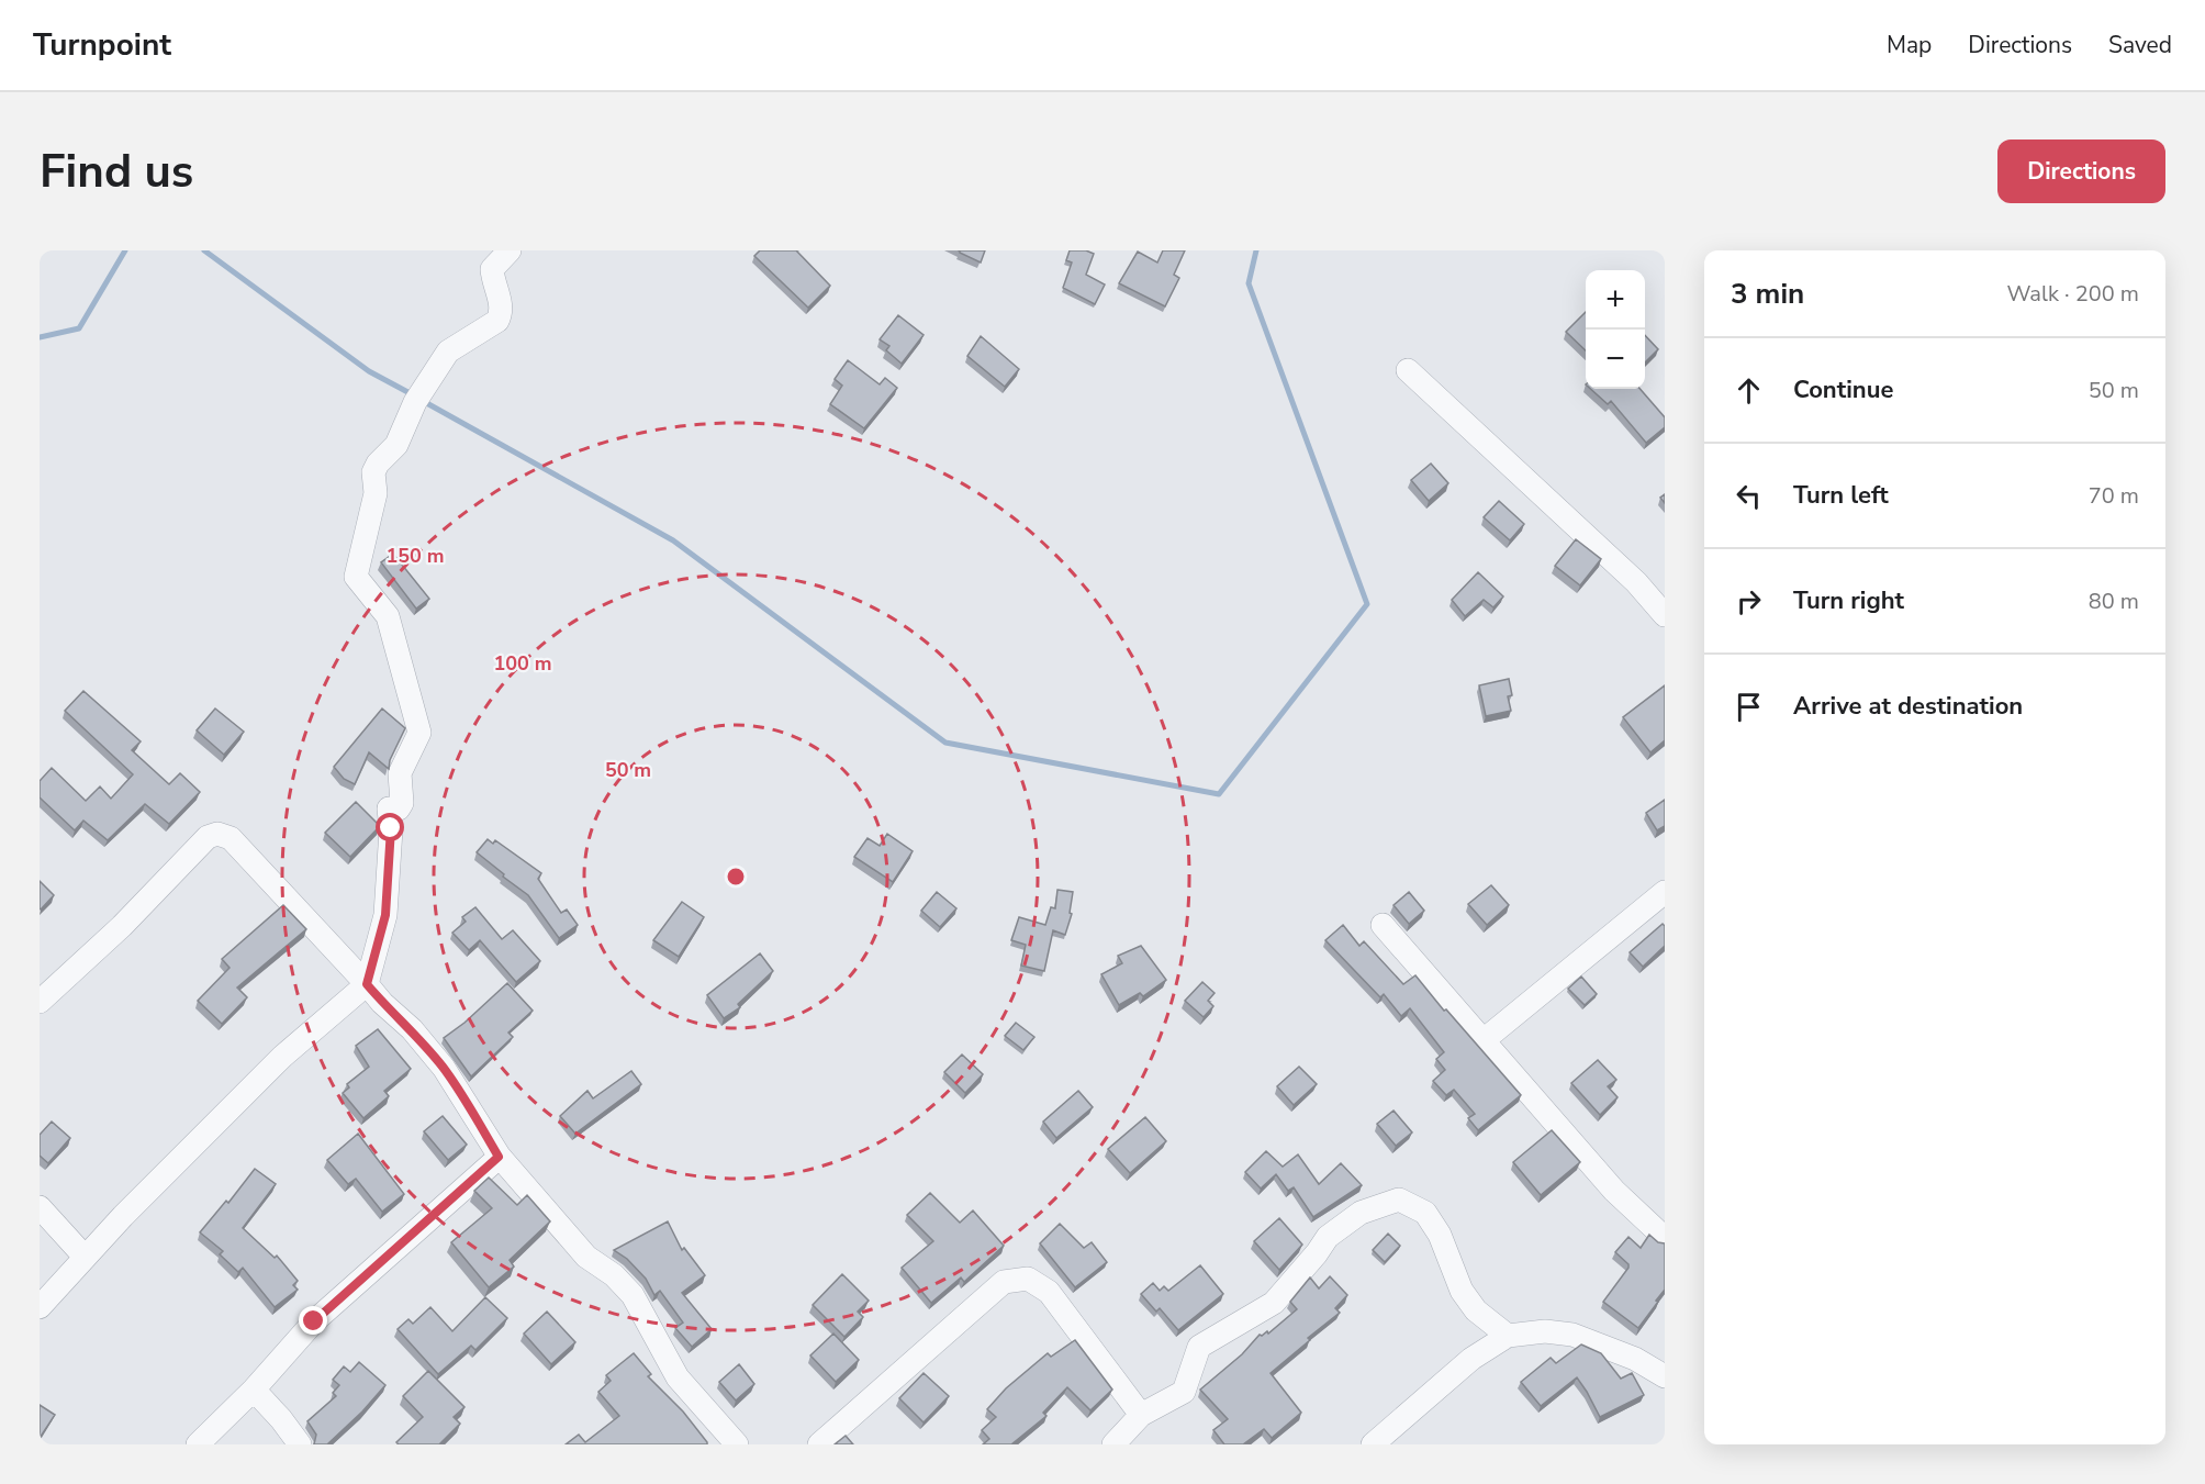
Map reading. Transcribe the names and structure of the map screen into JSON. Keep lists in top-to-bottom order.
{
  "page": {
    "header": "Turnpoint",
    "nav": ["Map", "Directions", "Saved"],
    "buttons": "Directions",
    "title": "Find us",
    "heading": ["3 min", "Walk · 200 m"],
    "map_buttons": ["+", "−"],
    "list": [
      ["Continue", "50 m"],
      ["Turn left", "70 m"],
      ["Turn right", "80 m"],
      "Arrive at destination"
    ]
  },
  "rings": ["150 m", "100 m", "50 m"]
}
